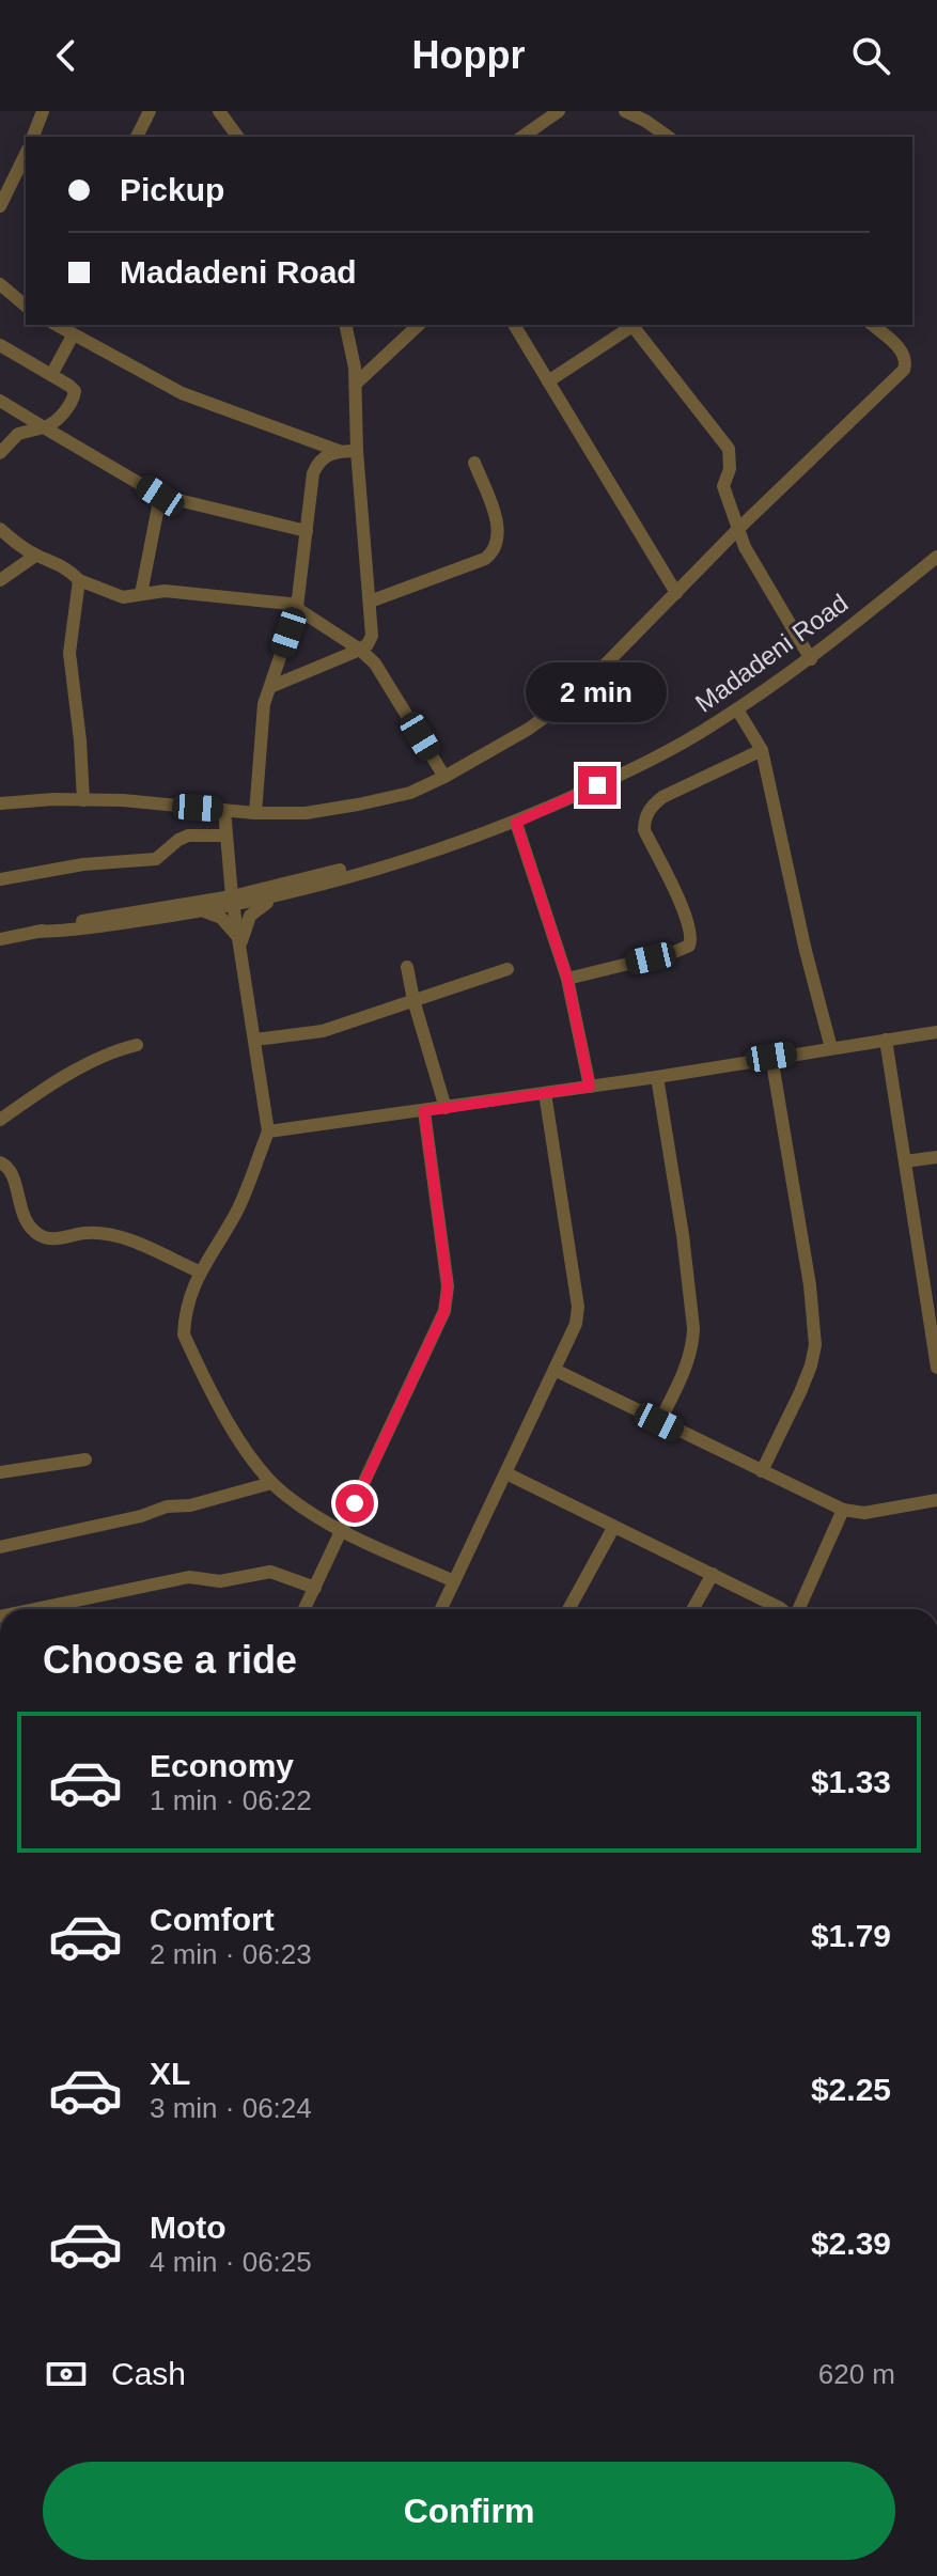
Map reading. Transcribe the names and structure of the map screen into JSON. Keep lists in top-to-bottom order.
{
  "streets": {
    "street": ["Madadeni Road"]
  },
  "page": {
    "header": "Hoppr",
    "banner": ["Pickup", "Madadeni Road"],
    "bubble": "2 min",
    "heading": "Choose a ride",
    "list": [
      {
        "name": "Economy",
        "note": "1 min · 06:22",
        "value": "$1.33"
      },
      {
        "name": "Comfort",
        "note": "2 min · 06:23",
        "value": "$1.79"
      },
      {
        "name": "XL",
        "note": "3 min · 06:24",
        "value": "$2.25"
      },
      {
        "name": "Moto",
        "note": "4 min · 06:25",
        "value": "$2.39"
      }
    ],
    "pay": ["Cash", "620 m"],
    "buttons": "Confirm"
  }
}
